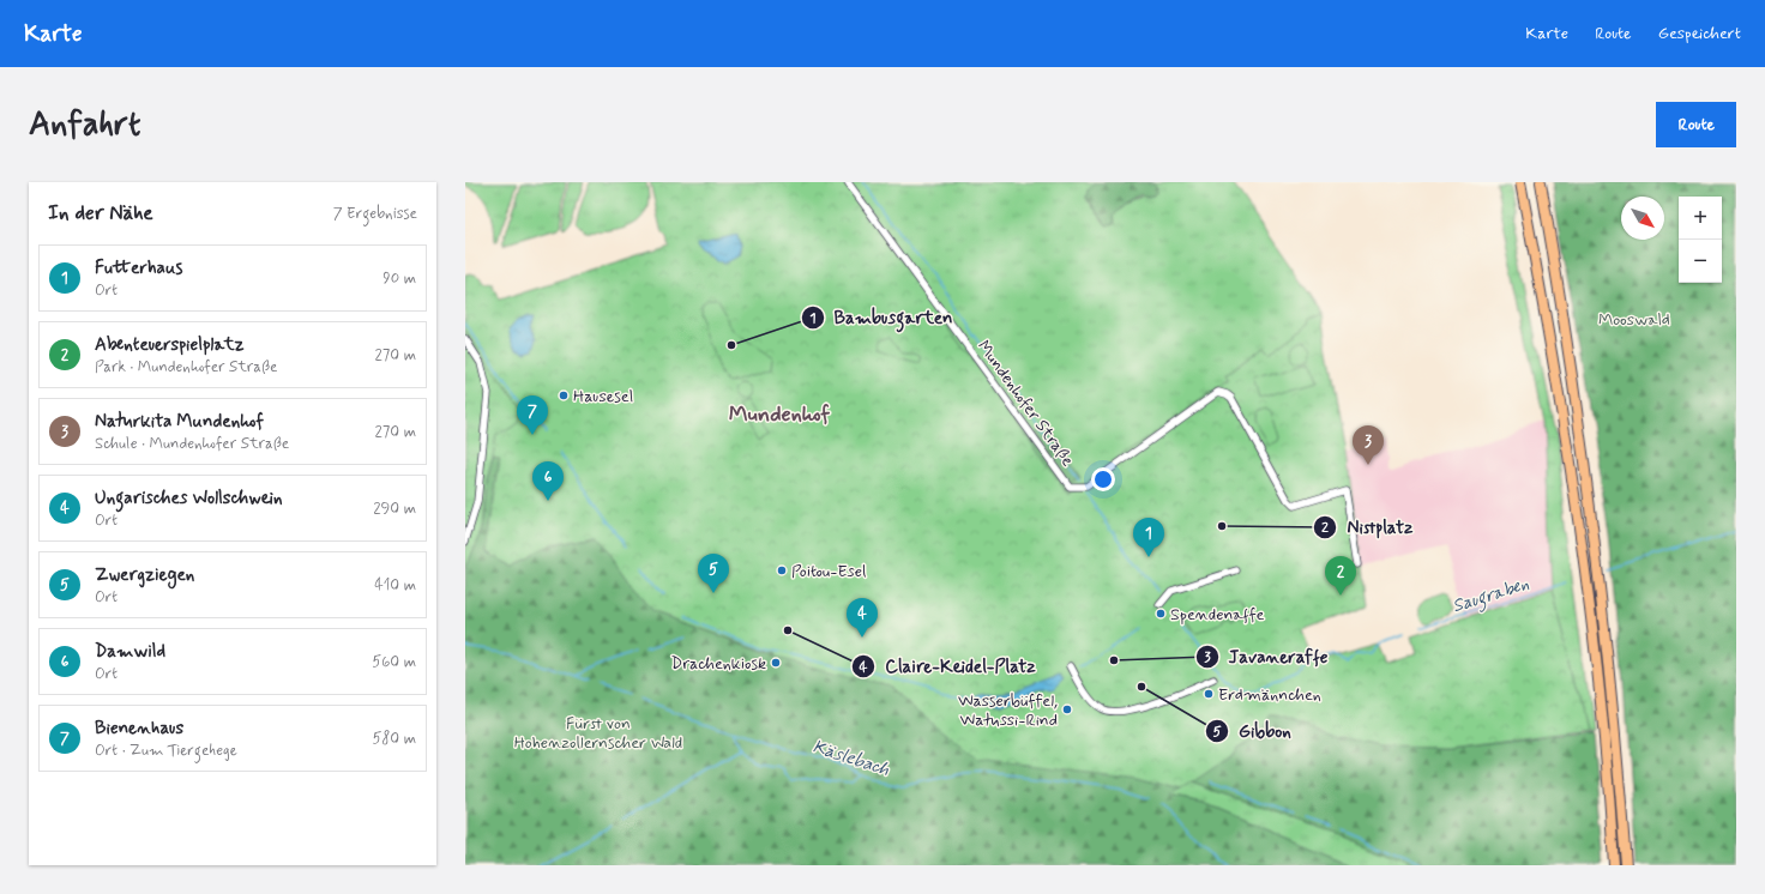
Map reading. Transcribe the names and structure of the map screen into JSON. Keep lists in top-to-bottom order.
{
  "streets": {
    "street": ["Mundenhofer Straße"]
  },
  "districts": ["Mundenhof"],
  "water": ["Saugraben", "Käslebach"],
  "parks": ["Mooswald", "Fürst von Hohenzollernscher Wald"],
  "places": [
    "Bambusgarten",
    "Hausesel",
    "Nistplatz",
    "Poitou-Esel",
    "Spendenaffe",
    "Claire-Keidel-Platz",
    "Javaneraffe",
    "Drachenkiosk",
    "Gibbon",
    "Erdmännchen",
    "Wasserbüffel, Watussi-Rind"
  ],
  "north": "bottom right",
  "page": {
    "header": "Karte",
    "nav": ["Karte", "Route", "Gespeichert"],
    "buttons": "Route",
    "title": "Anfahrt",
    "heading": ["In der Nähe", "7 Ergebnisse"],
    "map_buttons": ["+", "−"],
    "list": [
      {
        "mark": "1",
        "name": "Futterhaus",
        "note": "Ort",
        "value": "90 m"
      },
      {
        "mark": "2",
        "name": "Abenteuerspielplatz",
        "note": "Park · Mundenhofer Straße",
        "value": "270 m"
      },
      {
        "mark": "3",
        "name": "Naturkita Mundenhof",
        "note": "Schule · Mundenhofer Straße",
        "value": "270 m"
      },
      {
        "mark": "4",
        "name": "Ungarisches Wollschwein",
        "note": "Ort",
        "value": "290 m"
      },
      {
        "mark": "5",
        "name": "Zwergziegen",
        "note": "Ort",
        "value": "410 m"
      },
      {
        "mark": "6",
        "name": "Damwild",
        "note": "Ort",
        "value": "560 m"
      },
      {
        "mark": "7",
        "name": "Bienenhaus",
        "note": "Ort · Zum Tiergehege",
        "value": "580 m"
      }
    ],
    "pins": [
      "7",
      "3",
      "6",
      "1",
      "5",
      "2",
      "4"
    ]
  }
}
